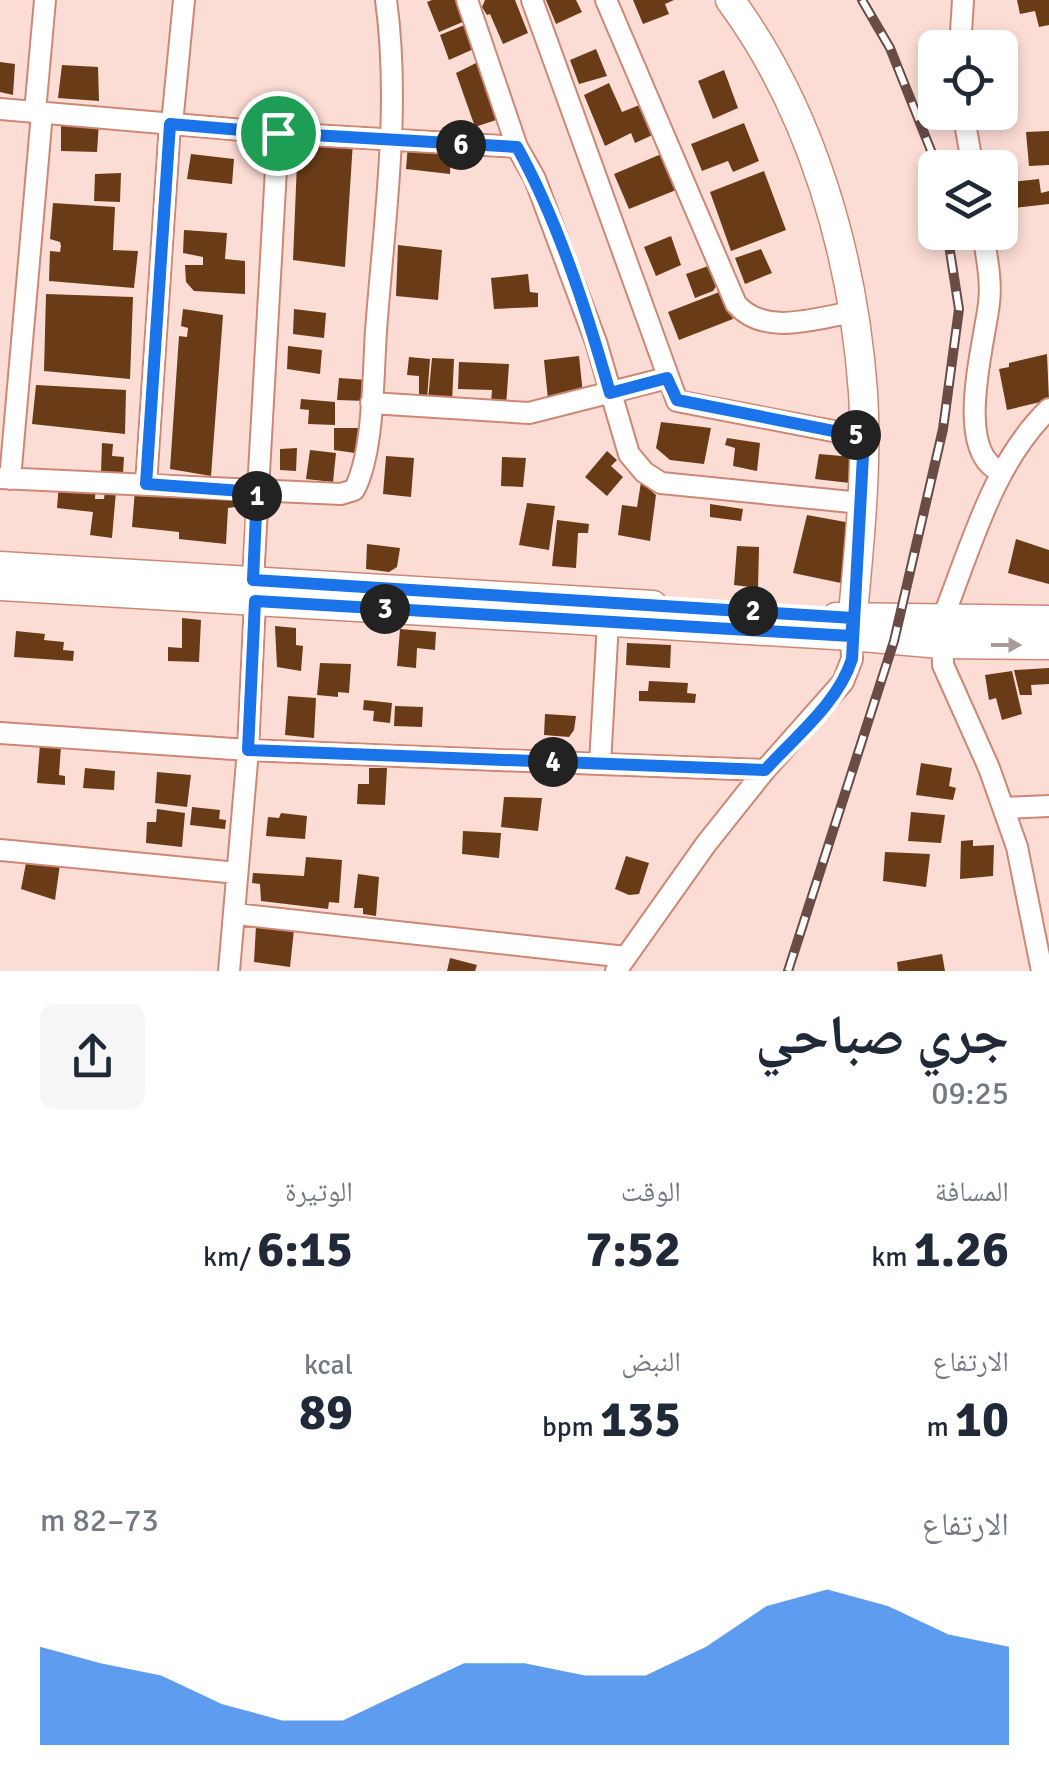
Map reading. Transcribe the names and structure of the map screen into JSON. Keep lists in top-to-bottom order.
{
  "page": {
    "pins": [
      "6",
      "5",
      "1",
      "3",
      "2",
      "4"
    ],
    "heading": ["جري صباحي", "09:25"],
    "stats": [
      ["المسافة", "1.26 km"],
      ["الوقت", "7:52"],
      ["الوتيرة", "6:15 /km"],
      ["الارتفاع", "10 m"],
      ["النبض", "135 bpm"],
      ["kcal", "89"]
    ],
    "chart": ["الارتفاع", "73–82 m"]
  }
}
